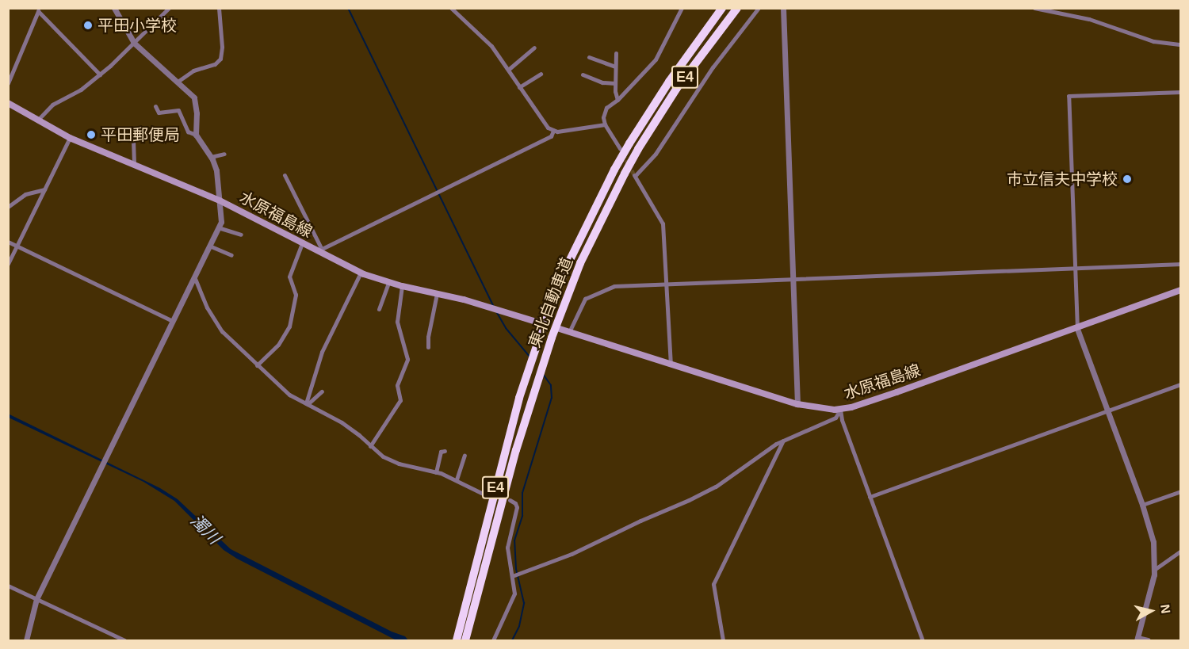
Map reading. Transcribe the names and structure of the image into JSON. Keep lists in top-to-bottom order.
{
  "streets": {
    "highway": ["E4", "東北自動車道"],
    "main road": ["水原福島線"]
  },
  "crossings": [
    ["水原福島線", "東北自動車道"]
  ],
  "water": ["濁川"],
  "places": ["平田小学校", "平田郵便局", "市立信夫中学校"],
  "north": "right"
}
